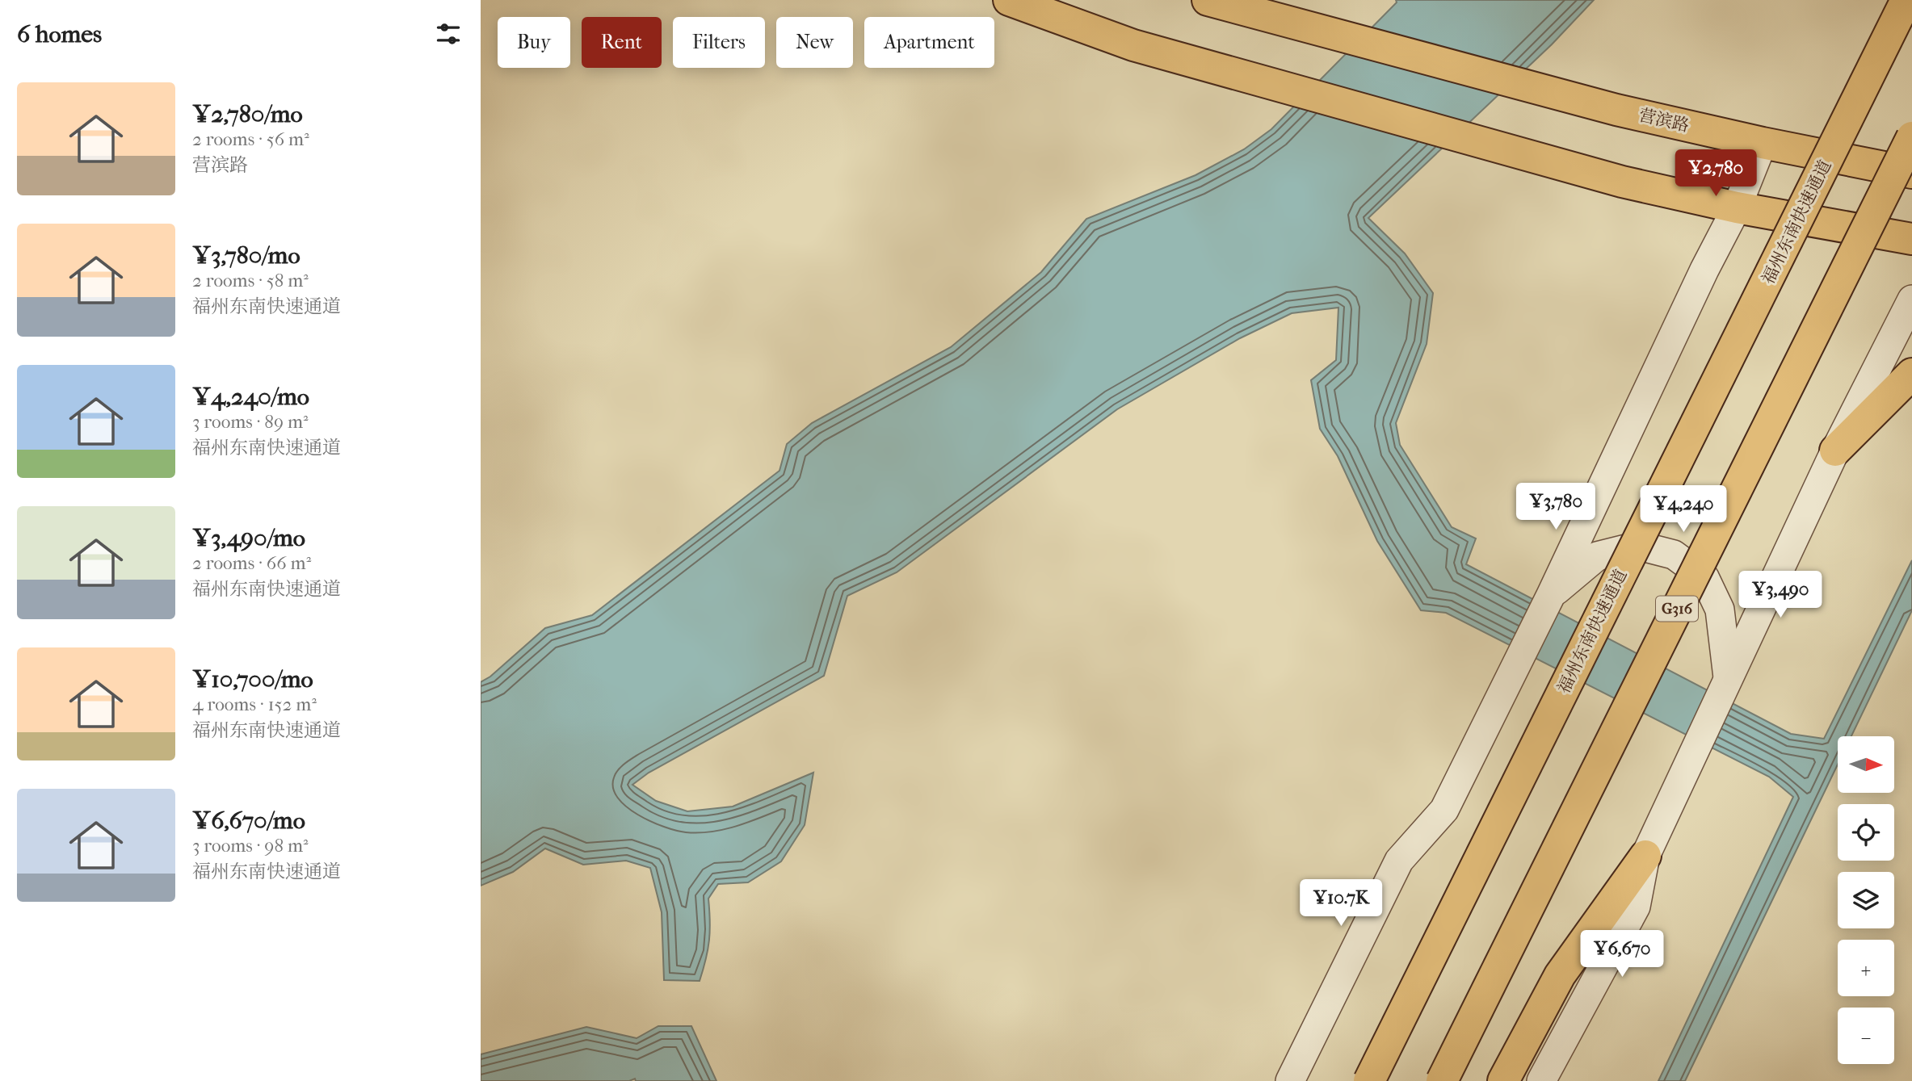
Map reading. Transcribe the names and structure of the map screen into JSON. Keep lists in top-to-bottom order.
{
  "streets": {
    "main road": ["营滨路", "福州东南快速通道", "G316"]
  },
  "north": "right",
  "page": {
    "heading": "6 homes",
    "chip": [
      "Buy",
      "Rent",
      "Filters",
      "New",
      "Apartment"
    ],
    "list": [
      {
        "name": "¥2,780/mo",
        "note": "2 rooms · 56 m² · 营滨路"
      },
      {
        "name": "¥3,780/mo",
        "note": "2 rooms · 58 m² · 福州东南快速通道"
      },
      {
        "name": "¥4,240/mo",
        "note": "3 rooms · 89 m² · 福州东南快速通道"
      },
      {
        "name": "¥3,490/mo",
        "note": "2 rooms · 66 m² · 福州东南快速通道"
      },
      {
        "name": "¥10,700/mo",
        "note": "4 rooms · 152 m² · 福州东南快速通道"
      },
      {
        "name": "¥6,670/mo",
        "note": "3 rooms · 98 m² · 福州东南快速通道"
      }
    ],
    "price": [
      "¥2,780",
      "¥3,780",
      "¥4,240",
      "¥3,490",
      "¥10.7K",
      "¥6,670"
    ],
    "map_buttons": ["+", "−"]
  }
}
